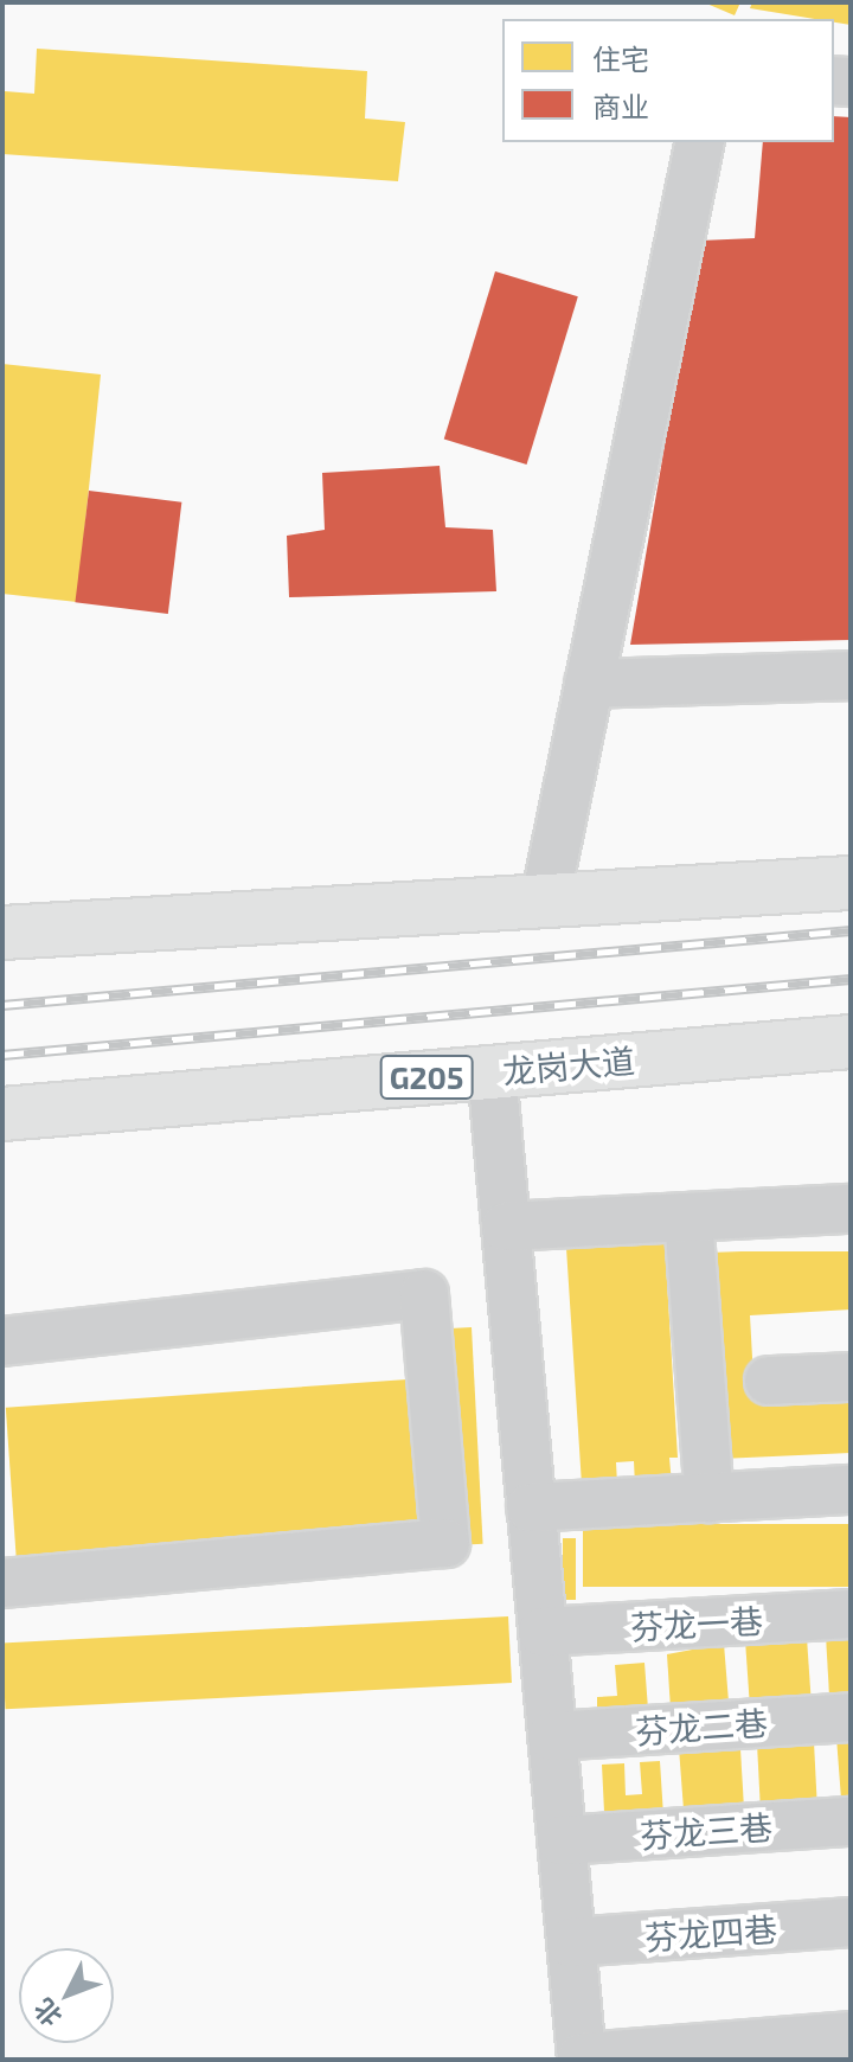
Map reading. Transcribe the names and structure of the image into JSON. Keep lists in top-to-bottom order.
{
  "streets": {
    "highway": ["龙岗大道", "G205"],
    "street": [
      "芬龙一巷",
      "芬龙二巷",
      "芬龙三巷",
      "芬龙四巷"
    ]
  },
  "legend": ["住宅", "商业"],
  "north": "bottom left"
}
